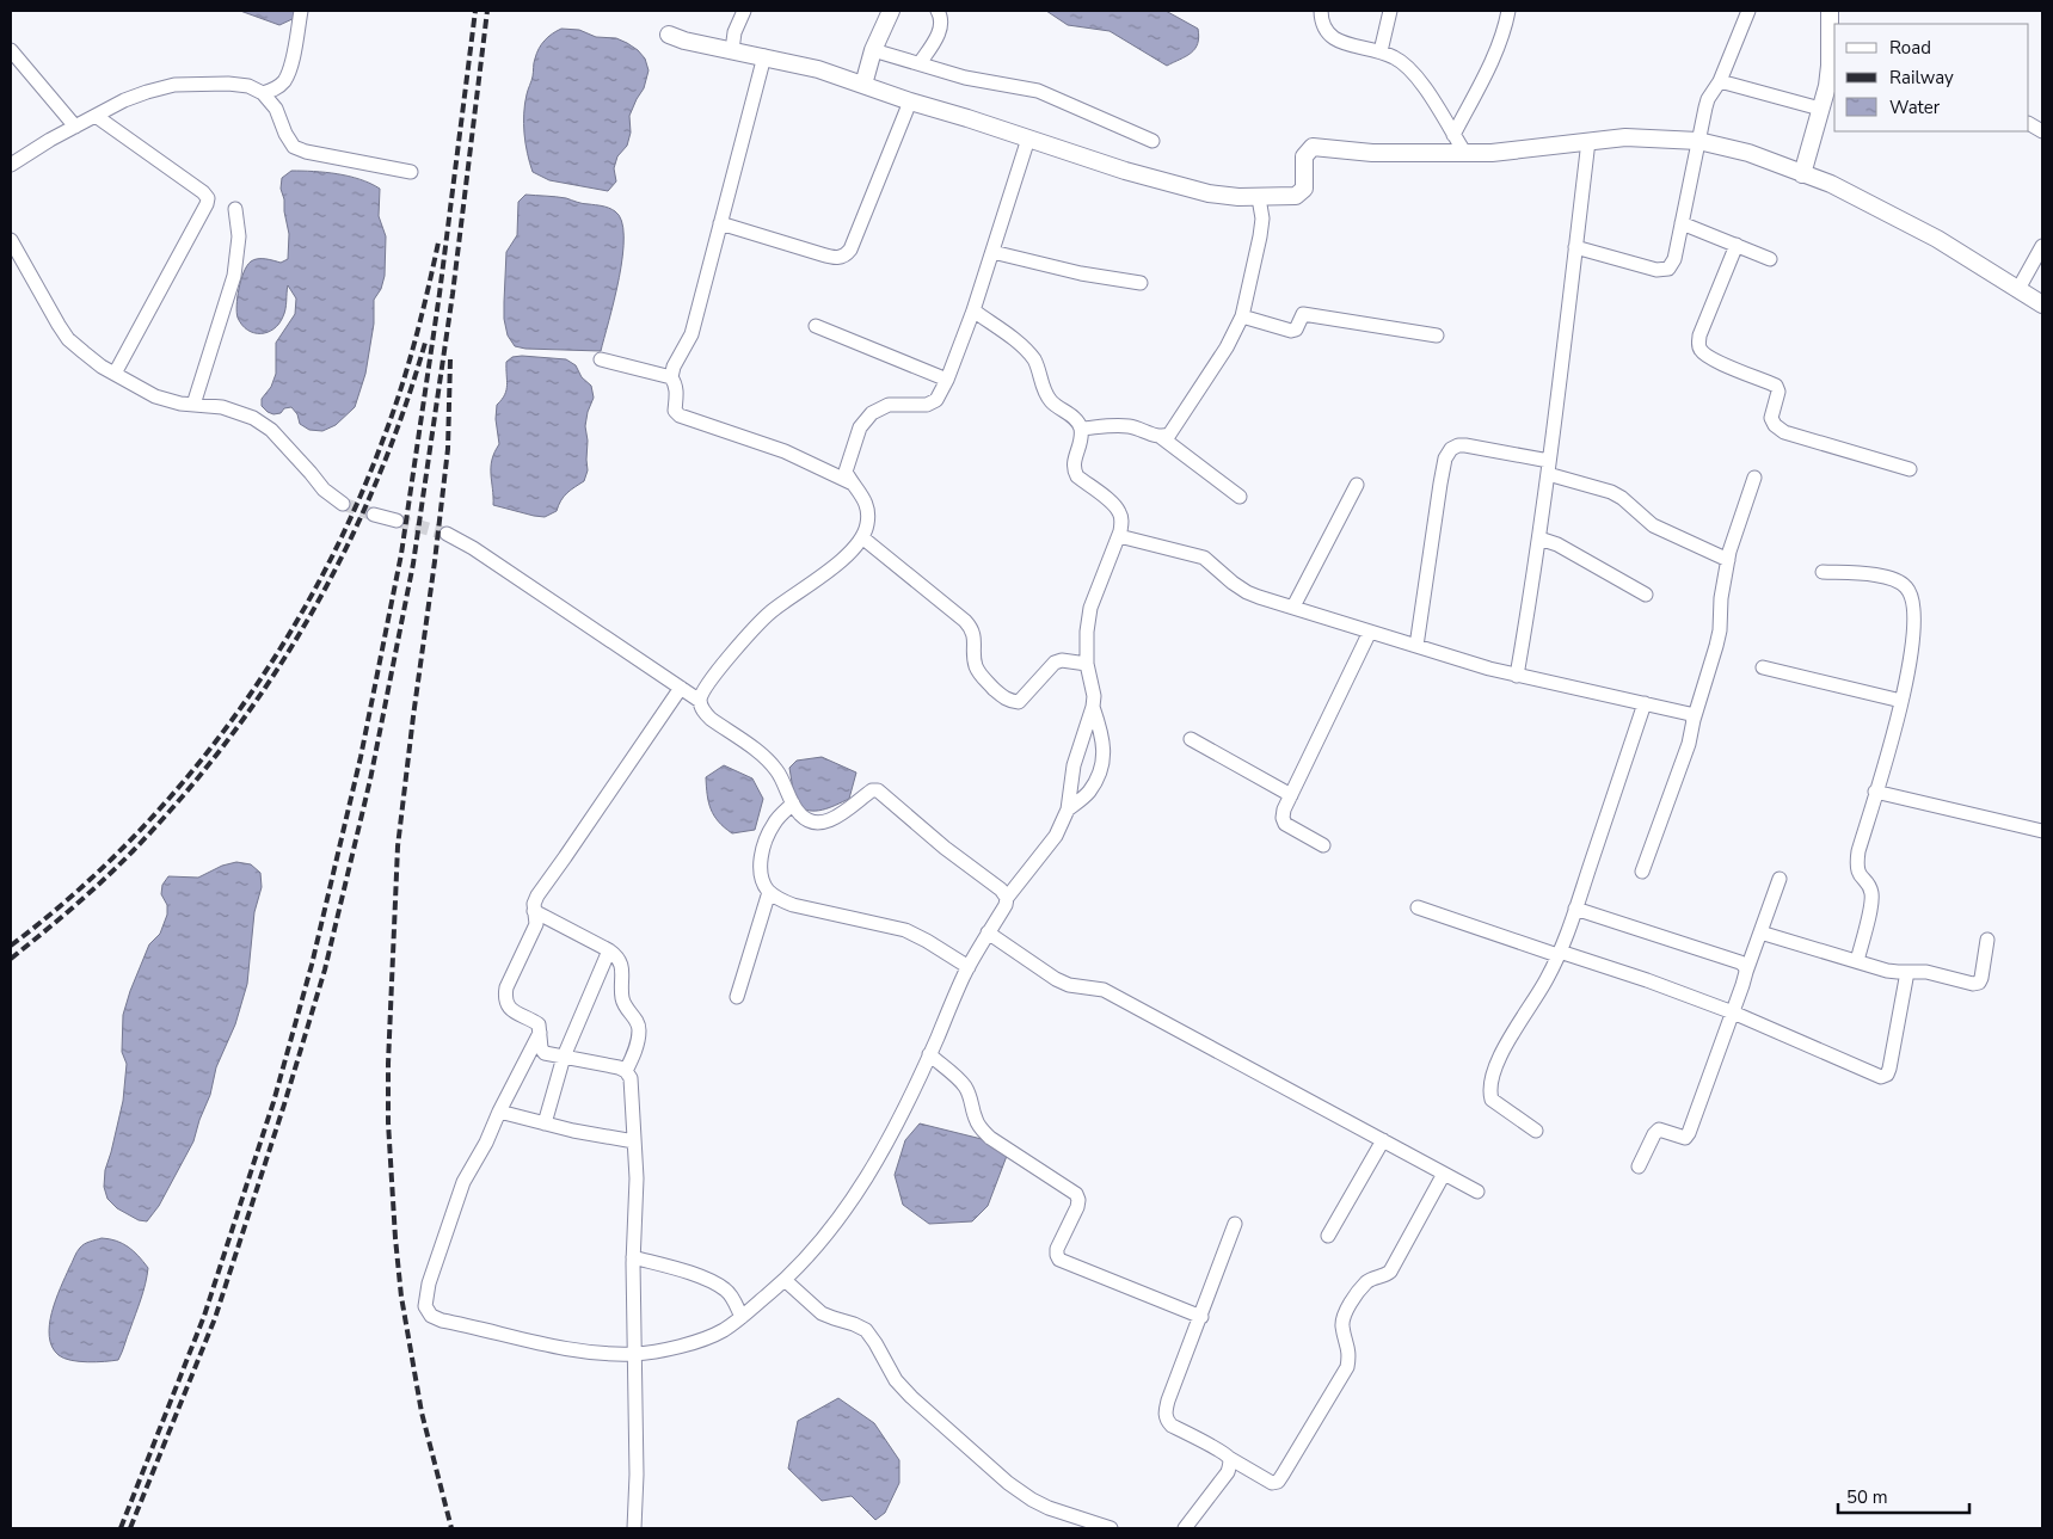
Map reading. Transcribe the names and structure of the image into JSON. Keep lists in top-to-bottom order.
{
  "legend": ["Road", "Railway", "Water"],
  "scale_bar": "50 m"
}
